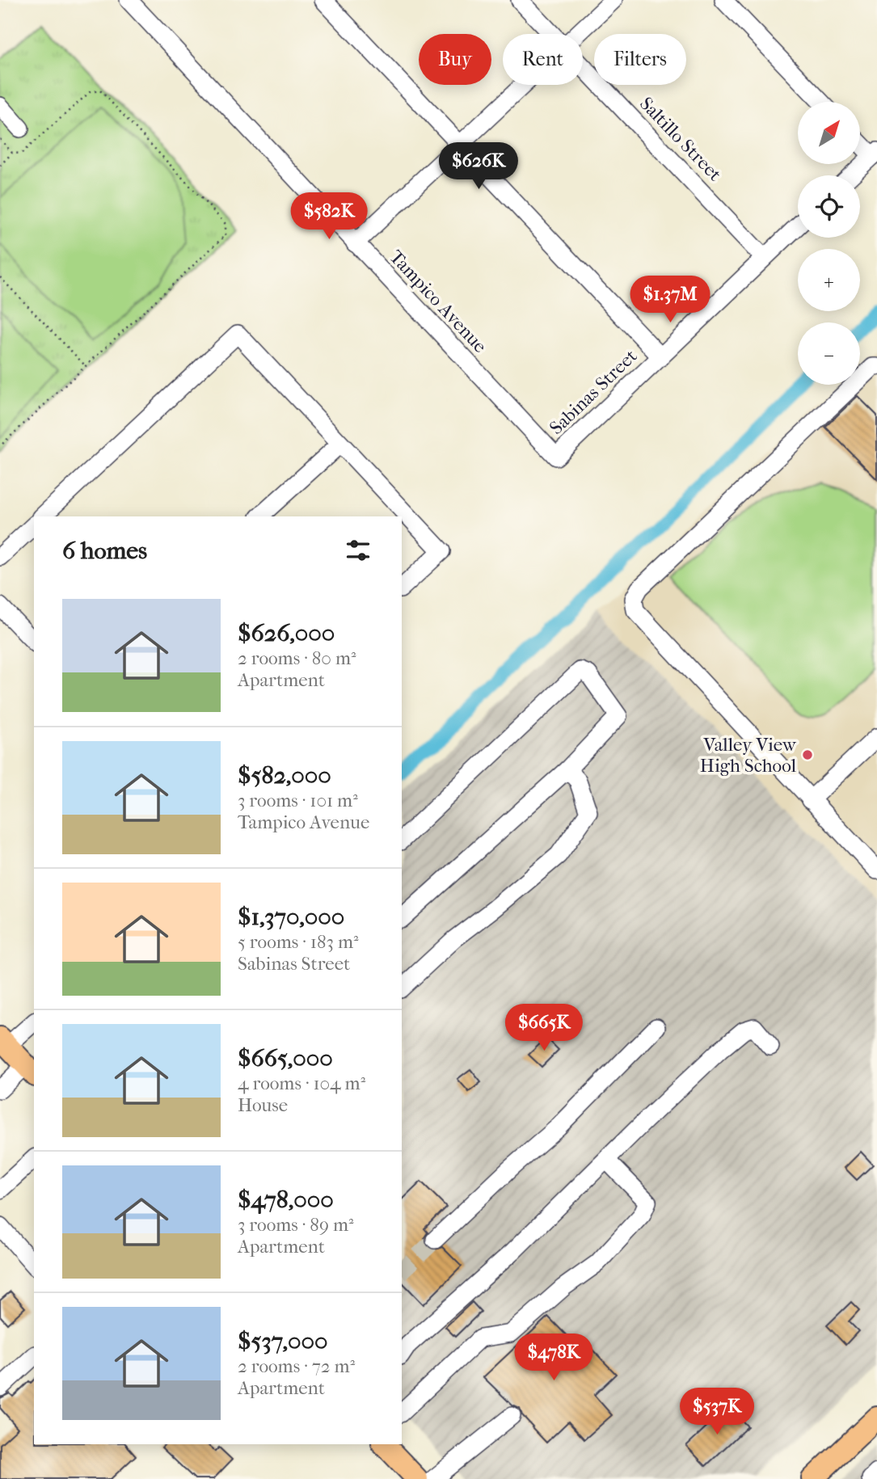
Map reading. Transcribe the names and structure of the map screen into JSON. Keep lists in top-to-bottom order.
{
  "streets": {
    "street": ["Saltillo Street", "Tampico Avenue", "Sabinas Street"]
  },
  "crossings": [
    ["Saltillo Street", "Sabinas Street"],
    ["Tampico Avenue", "Sabinas Street"]
  ],
  "places": ["Valley View High School"],
  "north": "top right",
  "page": {
    "chip": ["Buy", "Rent", "Filters"],
    "map_buttons": ["+", "−"],
    "price": [
      "$626K",
      "$582K",
      "$1.37M",
      "$665K",
      "$478K",
      "$537K"
    ],
    "heading": "6 homes",
    "list": [
      {
        "name": "$626,000",
        "note": "2 rooms · 80 m² · Apartment"
      },
      {
        "name": "$582,000",
        "note": "3 rooms · 101 m² · Tampico Avenue"
      },
      {
        "name": "$1,370,000",
        "note": "5 rooms · 183 m² · Sabinas Street"
      },
      {
        "name": "$665,000",
        "note": "4 rooms · 104 m² · House"
      },
      {
        "name": "$478,000",
        "note": "3 rooms · 89 m² · Apartment"
      },
      {
        "name": "$537,000",
        "note": "2 rooms · 72 m² · Apartment"
      }
    ]
  }
}
